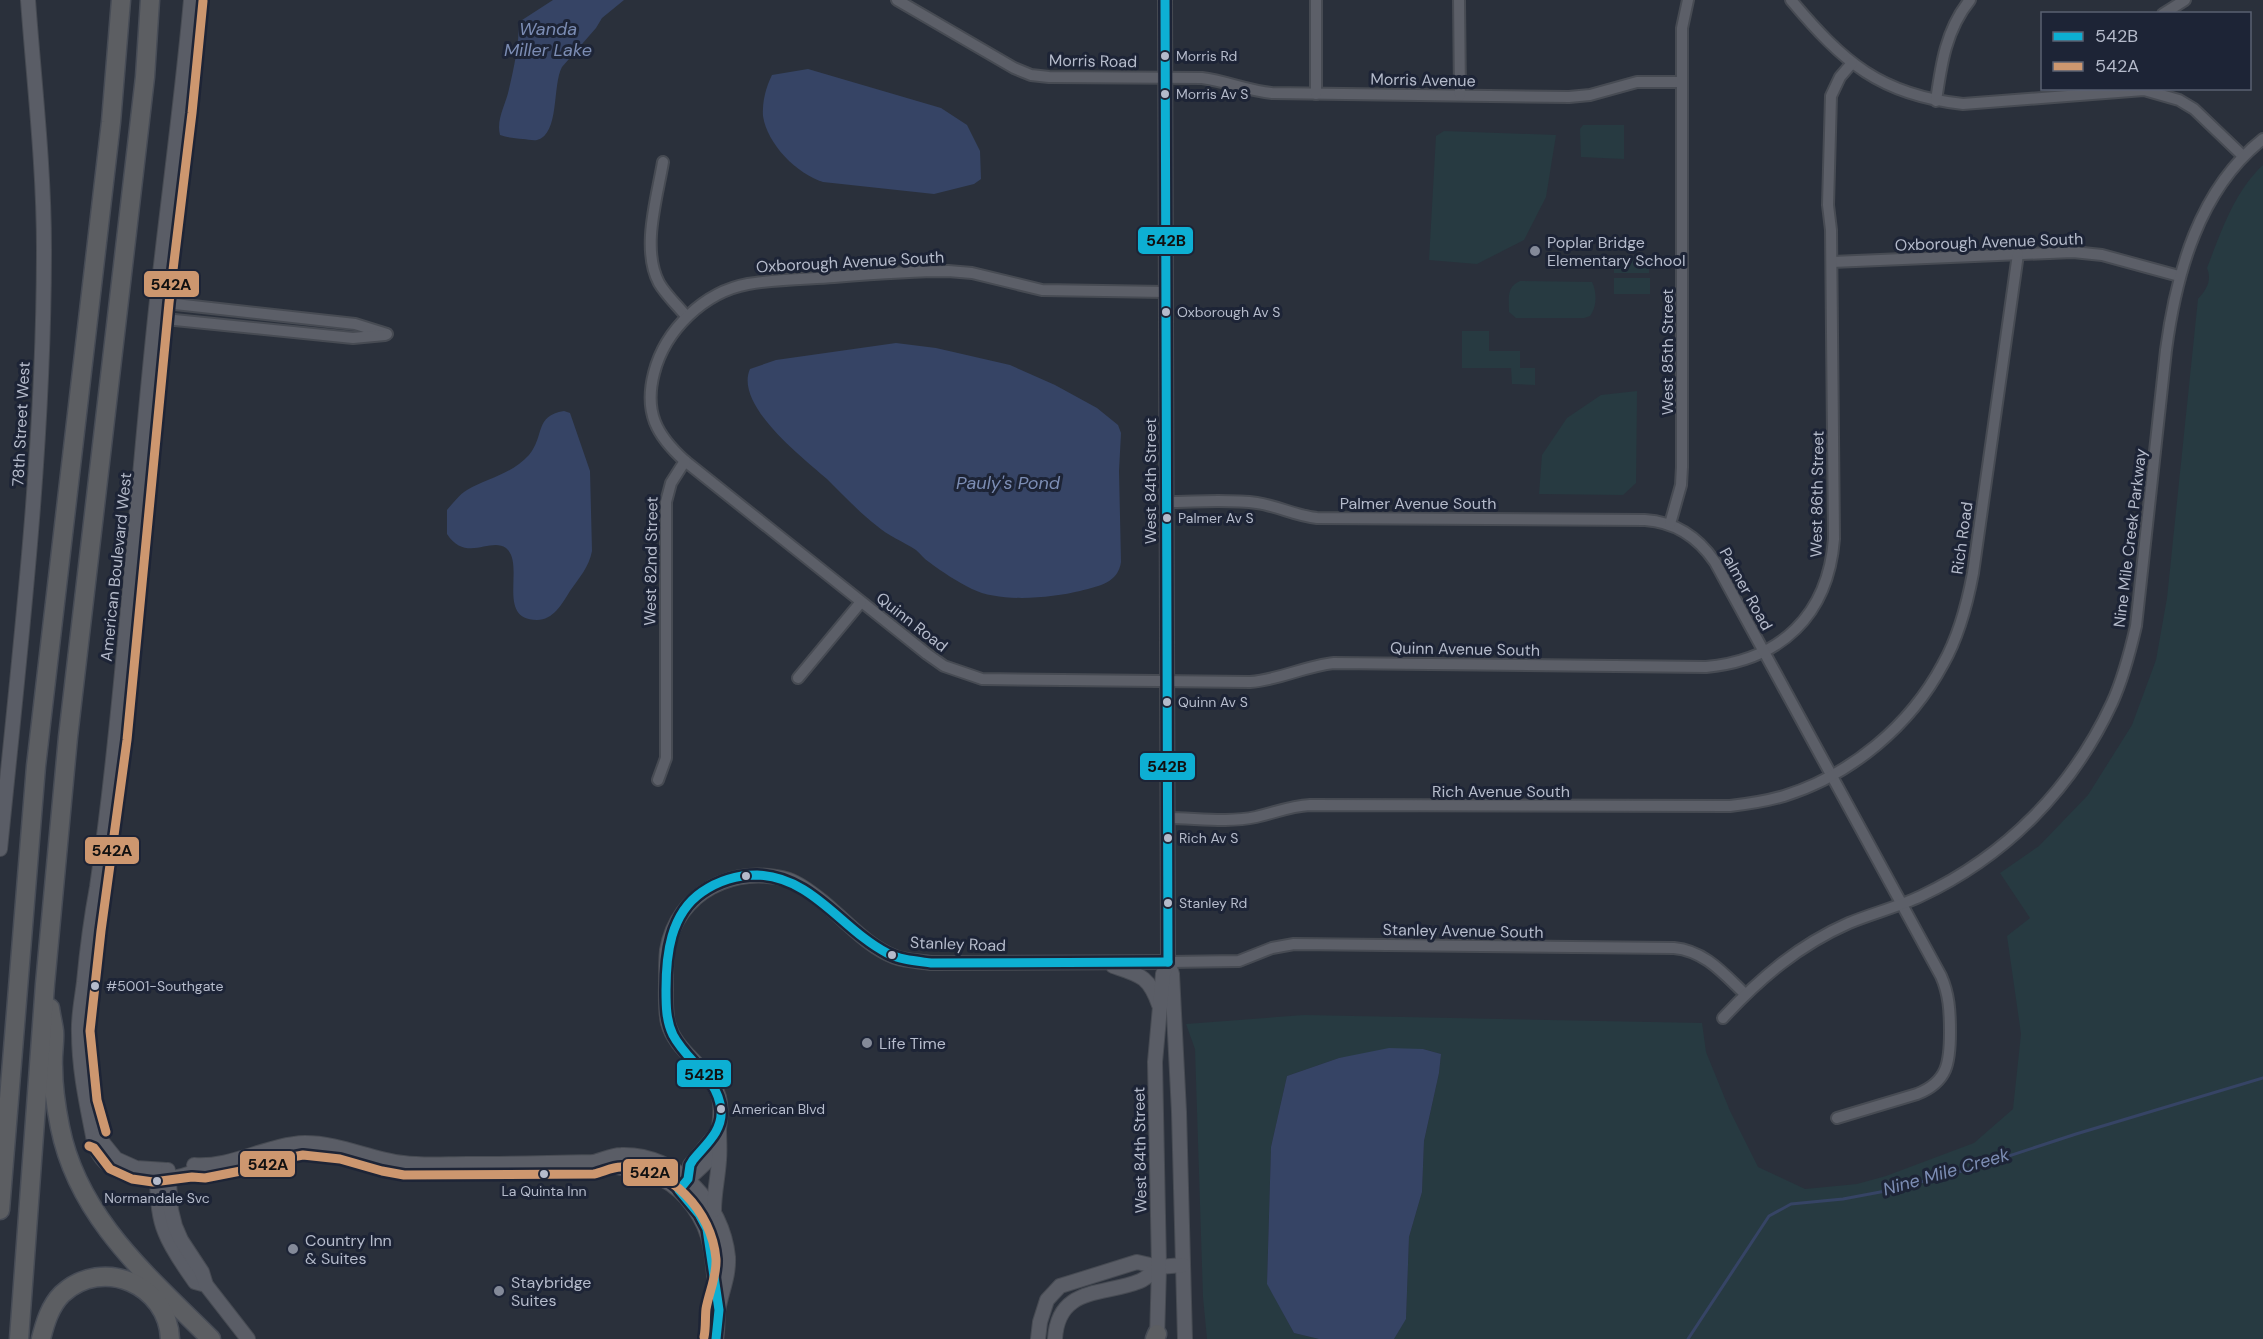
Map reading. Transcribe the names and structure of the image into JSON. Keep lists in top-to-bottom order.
{
  "streets": {
    "street": [
      "Morris Road",
      "Morris Avenue",
      "Oxborough Avenue South",
      "West 85th Street",
      "78th Street West",
      "West 84th Street",
      "West 86th Street",
      "Palmer Avenue South",
      "Rich Road",
      "Nine Mile Creek Parkway",
      "West 82nd Street",
      "American Boulevard West",
      "Palmer Road",
      "Quinn Road",
      "Quinn Avenue South",
      "Rich Avenue South",
      "Stanley Avenue South",
      "Stanley Road"
    ]
  },
  "crossings": [
    ["Morris Road", "Morris Avenue"],
    ["Morris Road", "West 84th Street"],
    ["Morris Avenue", "West 85th Street"],
    ["Morris Avenue", "West 84th Street"],
    ["Oxborough Avenue South", "West 84th Street"],
    ["Oxborough Avenue South", "West 86th Street"],
    ["Oxborough Avenue South", "Rich Road"],
    ["Oxborough Avenue South", "Nine Mile Creek Parkway"],
    ["West 85th Street", "Palmer Avenue South"],
    ["West 85th Street", "Palmer Road"],
    ["West 84th Street", "Palmer Avenue South"],
    ["West 84th Street", "Quinn Road"],
    ["West 84th Street", "Quinn Avenue South"],
    ["West 84th Street", "Rich Avenue South"],
    ["West 84th Street", "Stanley Avenue South"],
    ["West 84th Street", "Stanley Road"],
    ["West 86th Street", "Palmer Road"],
    ["West 86th Street", "Quinn Avenue South"],
    ["Palmer Avenue South", "Palmer Road"],
    ["Rich Road", "Rich Avenue South"],
    ["Nine Mile Creek Parkway", "Stanley Avenue South"],
    ["West 82nd Street", "Quinn Road"],
    ["Palmer Road", "Quinn Avenue South"],
    ["Quinn Road", "Quinn Avenue South"],
    ["Stanley Avenue South", "Stanley Road"]
  ],
  "water": ["Wanda Miller Lake", "Pauly's Pond", "Nine Mile Creek"],
  "places": [
    "Morris Rd",
    "Morris Av S",
    "Poplar Bridge Elementary School",
    "Oxborough Av S",
    "Palmer Av S",
    "Quinn Av S",
    "Rich Av S",
    "Stanley Rd",
    "#5001-Southgate",
    "Life Time",
    "American Blvd",
    "La Quinta Inn",
    "Normandale Svc",
    "Country Inn & Suites",
    "Staybridge Suites"
  ],
  "lines": ["transit line 542B", "transit line 542A"],
  "legend": ["542B", "542A"]
}
